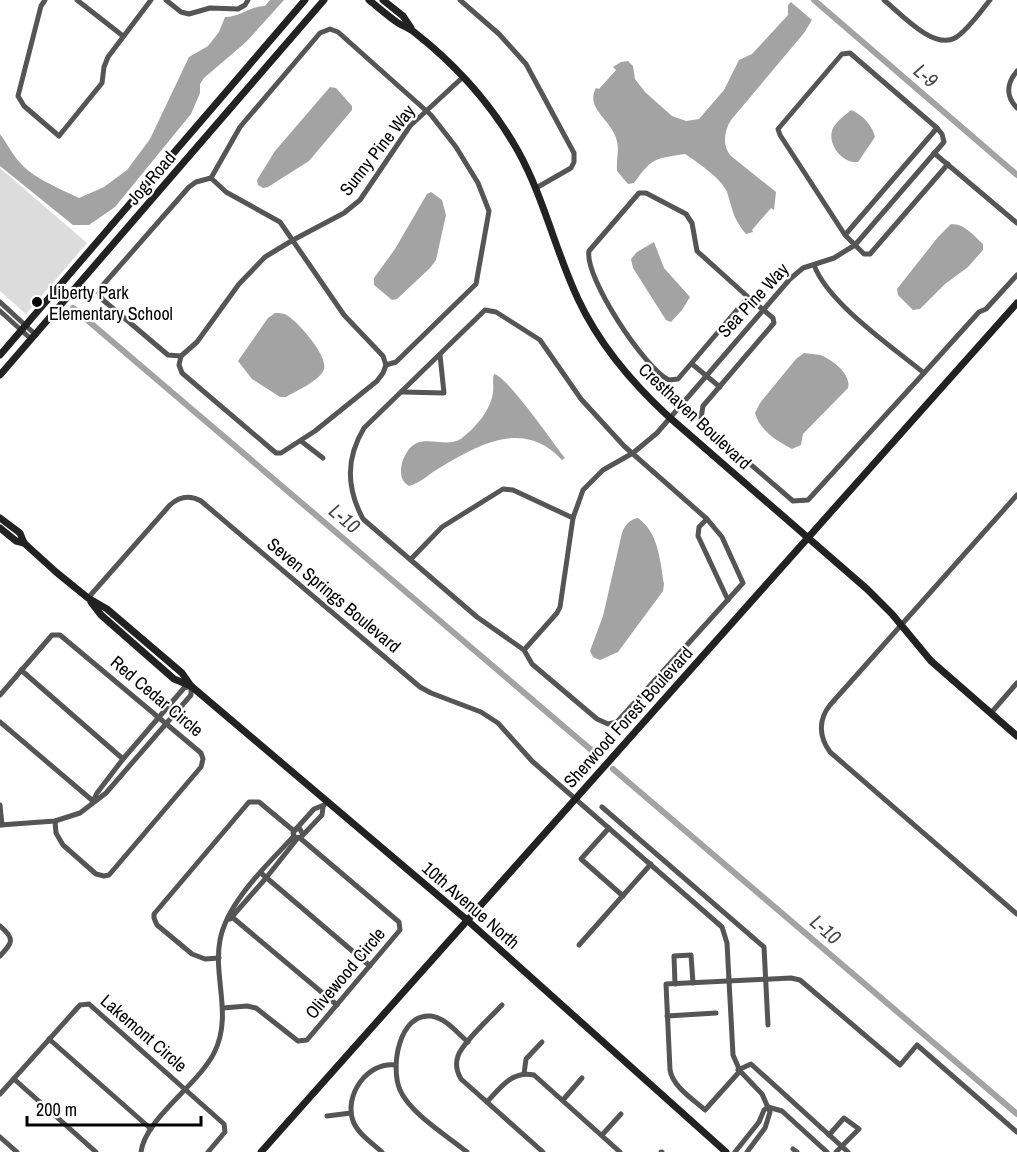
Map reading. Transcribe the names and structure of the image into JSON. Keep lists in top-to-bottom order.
{
  "streets": {
    "street": [
      "Sunny Pine Way",
      "Jog Road",
      "Sea Pine Way",
      "Cresthaven Boulevard",
      "Seven Springs Boulevard",
      "Red Cedar Circle",
      "Sherwood Forest Boulevard",
      "10th Avenue North",
      "Olivewood Circle",
      "Lakemont Circle"
    ]
  },
  "crossings": [
    ["Sunny Pine Way", "Cresthaven Boulevard"],
    ["Sea Pine Way", "Cresthaven Boulevard"],
    ["Cresthaven Boulevard", "Sherwood Forest Boulevard"],
    ["Seven Springs Boulevard", "Sherwood Forest Boulevard"],
    ["Seven Springs Boulevard", "10th Avenue North"],
    ["Sherwood Forest Boulevard", "10th Avenue North"]
  ],
  "water": ["L-9", "L-10"],
  "places": ["Liberty Park Elementary School"],
  "scale_bar": "200 m"
}
